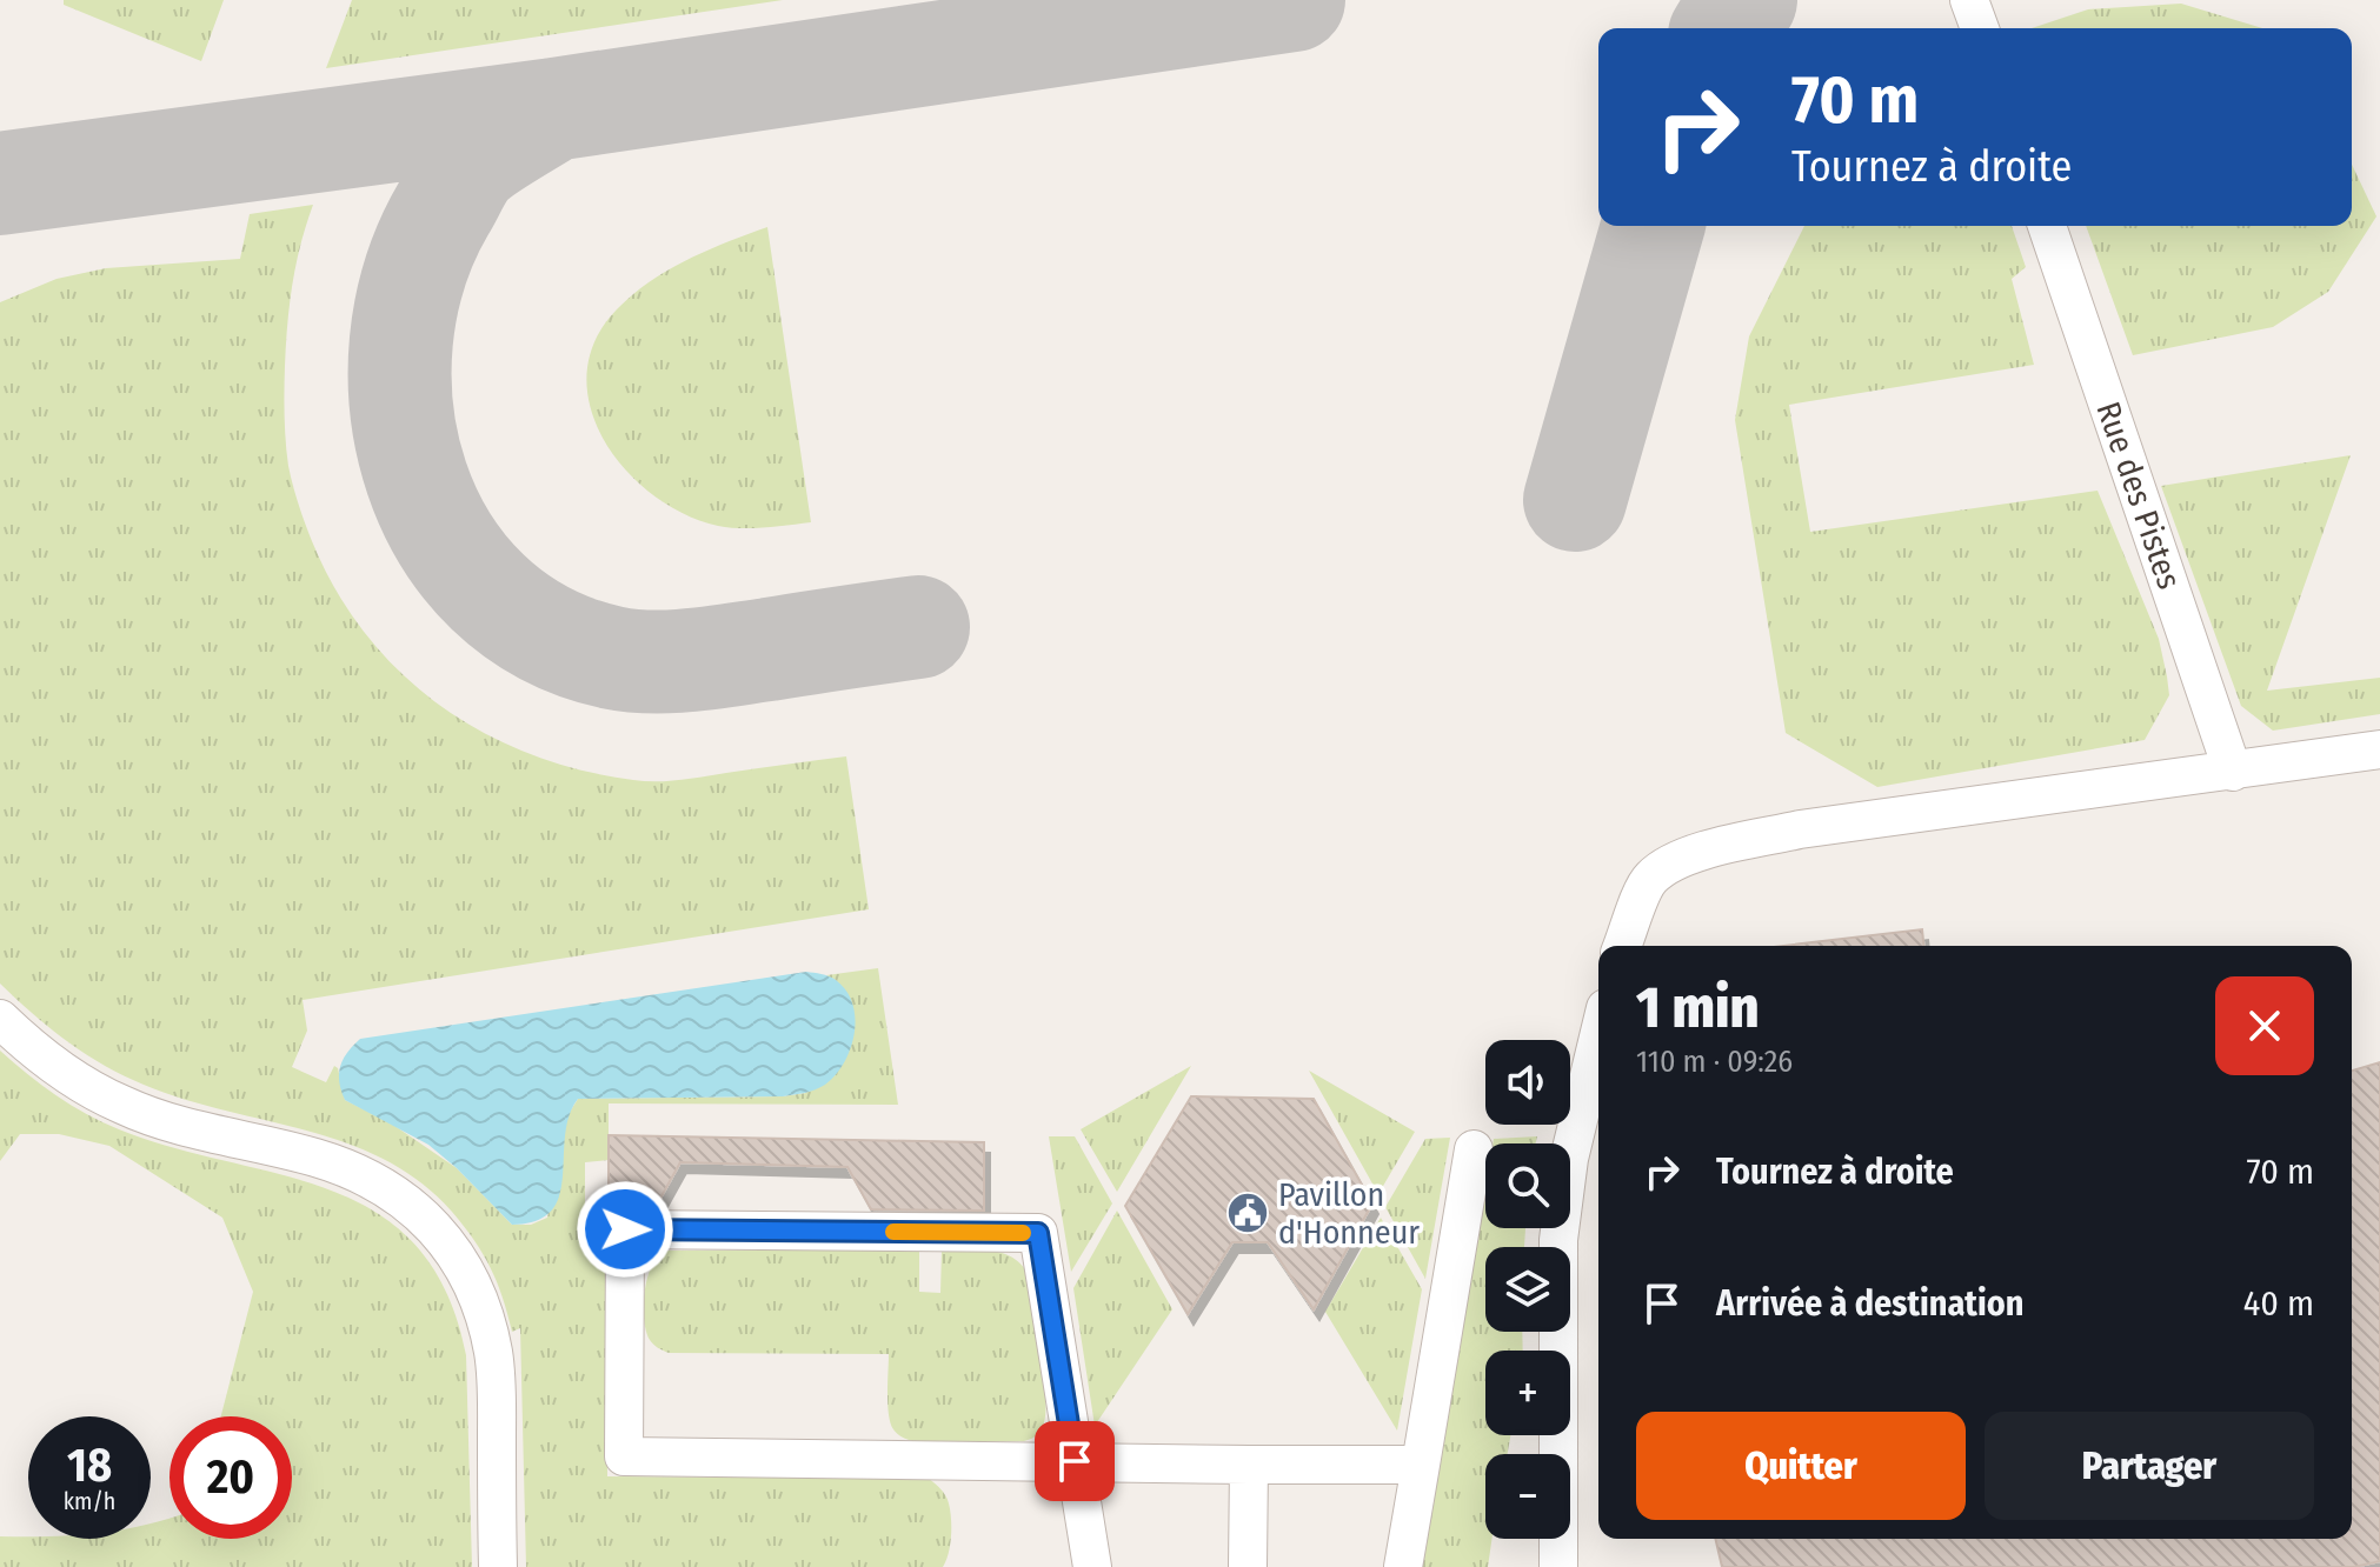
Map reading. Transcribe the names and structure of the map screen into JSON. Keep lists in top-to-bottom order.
{
  "streets": {
    "lane": ["Rue des Pistes"]
  },
  "places": {
    "public building": ["Pavillon d'Honneur"]
  },
  "page": {
    "turn": ["70 m", "Tournez à droite"],
    "heading": ["1 min", "110 m · 09:26"],
    "map_buttons": ["+", "−"],
    "list": [
      {
        "name": "Tournez à droite",
        "value": "70 m"
      },
      {
        "name": "Arrivée à destination",
        "value": "40 m"
      }
    ],
    "buttons": ["Quitter", "Partager"],
    "speed": "18 km/h",
    "limit": "20"
  }
}
